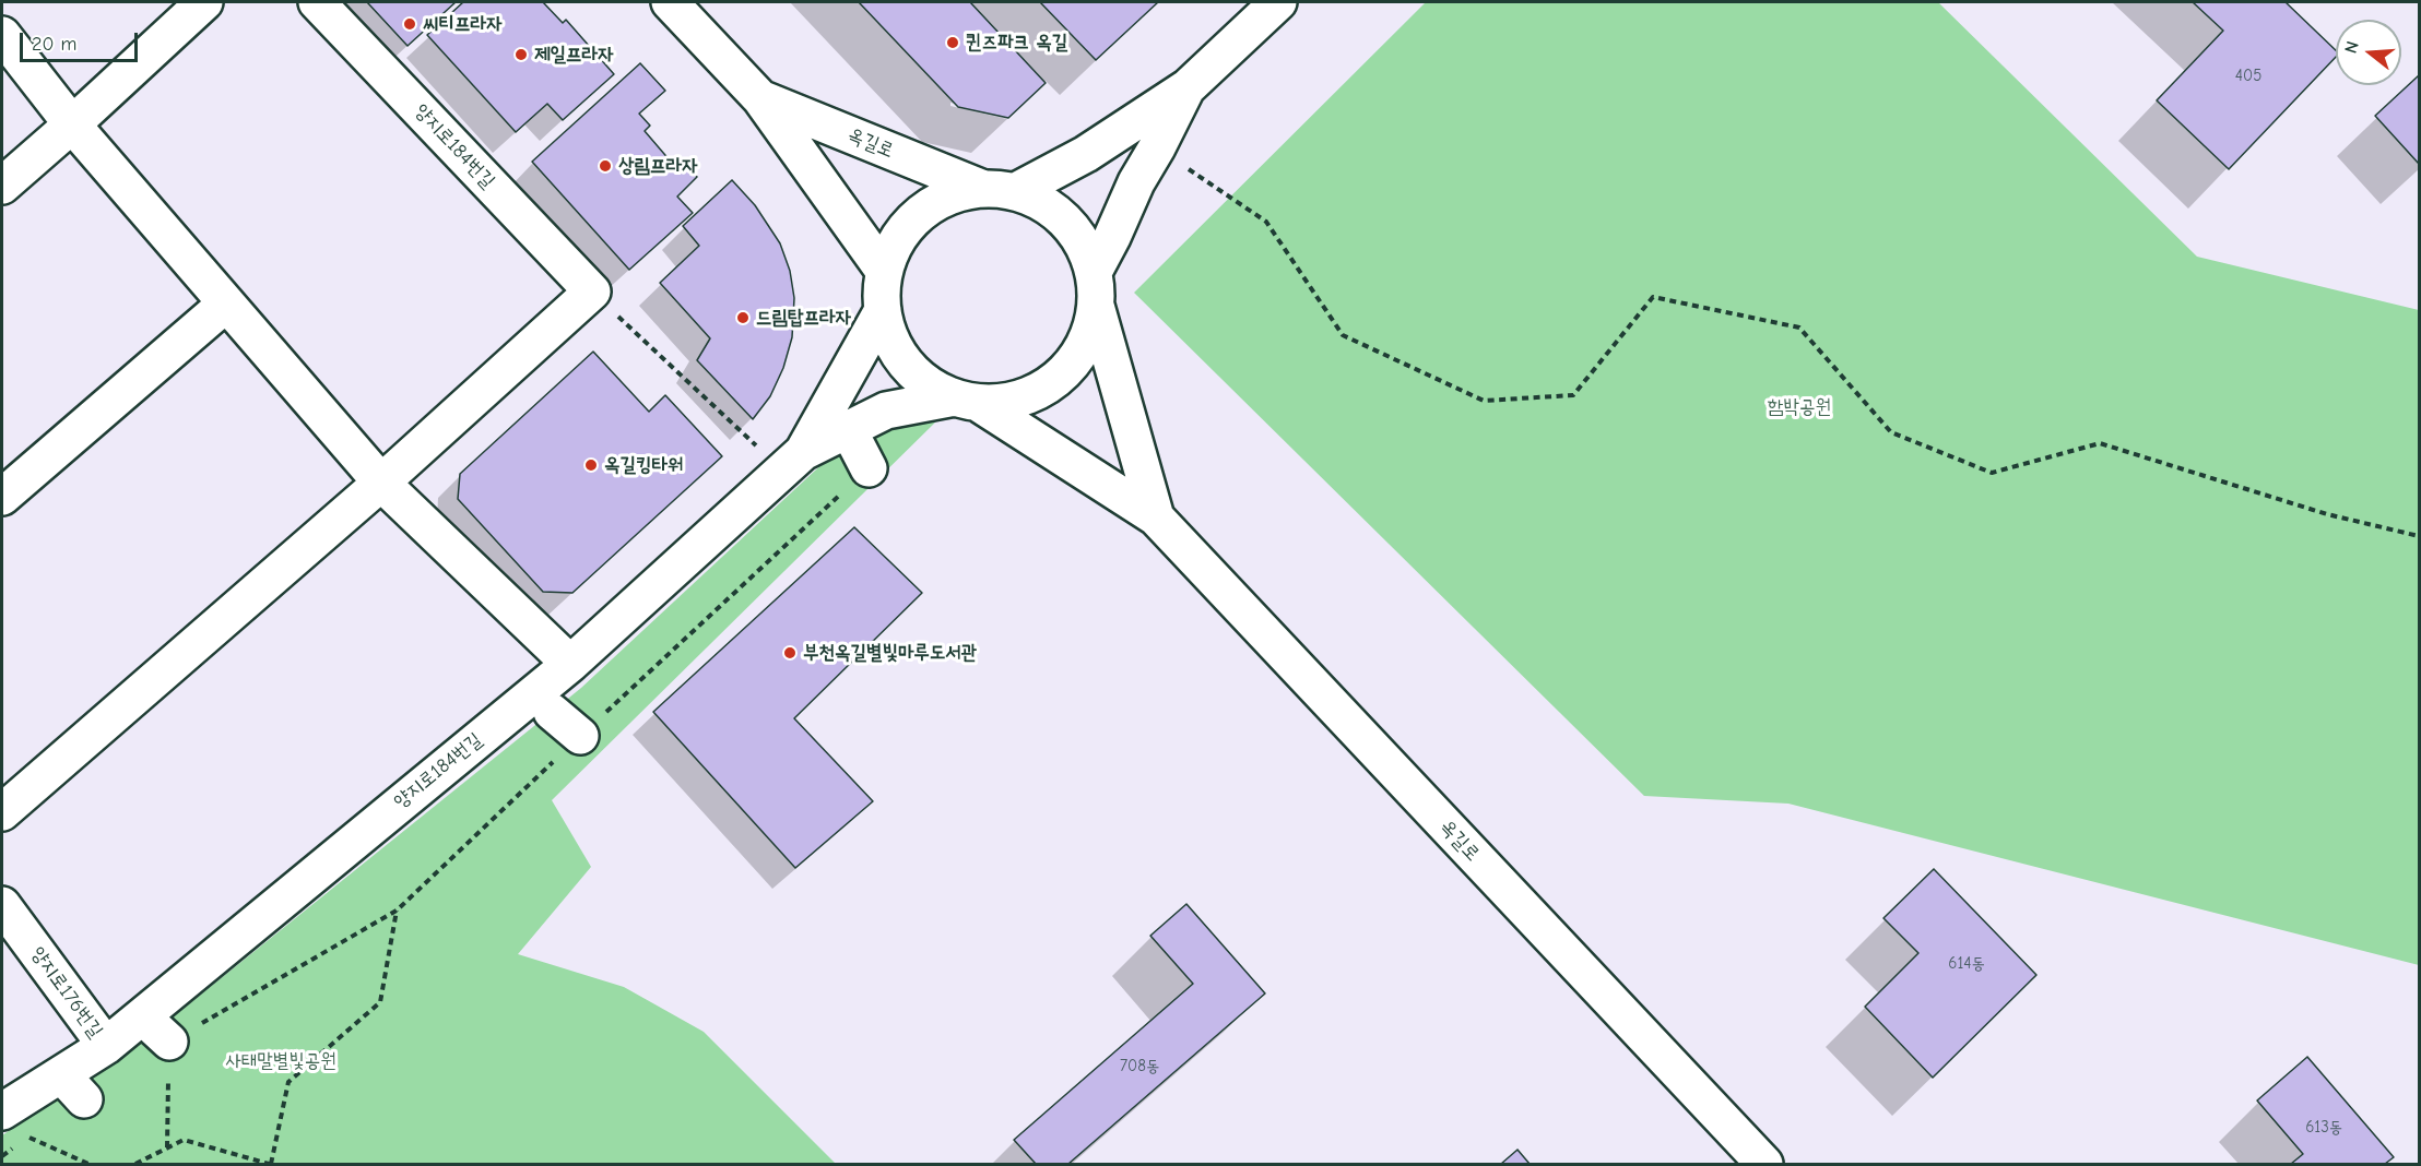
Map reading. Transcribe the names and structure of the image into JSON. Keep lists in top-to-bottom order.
{
  "streets": {
    "street": ["옥길로", "양지로184번길", "양지로176번길"]
  },
  "crossings": [
    ["양지로184번길", "양지로176번길"]
  ],
  "parks": ["함박공원", "사태말별빛공원"],
  "places": [
    "씨티프라자",
    "퀸즈파크 옥길",
    "제일프라자",
    "상림프라자",
    "드림탑프라자",
    "옥길킹타워",
    "부천옥길별빛마루도서관"
  ],
  "house_numbers": [
    "405",
    "614동",
    "708동",
    "613동"
  ],
  "scale_bar": "20 m",
  "north": "left"
}
